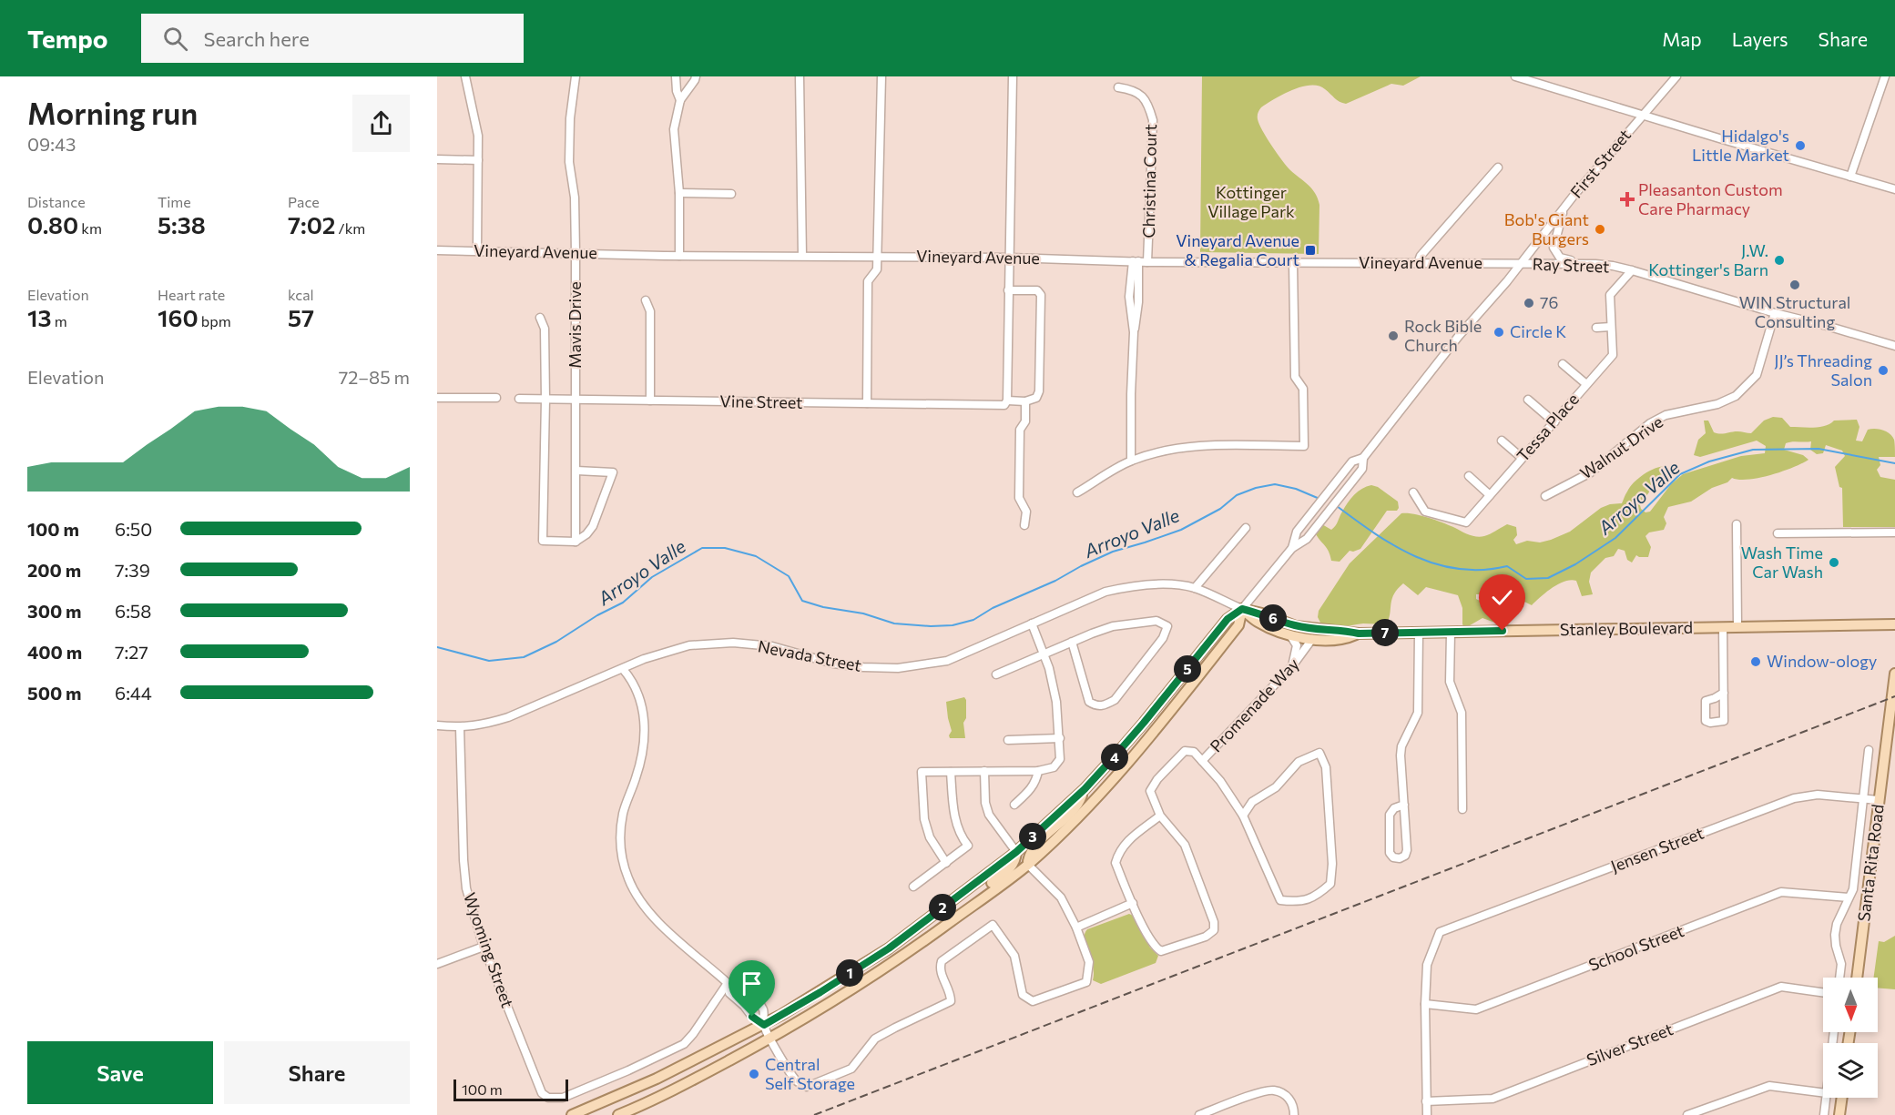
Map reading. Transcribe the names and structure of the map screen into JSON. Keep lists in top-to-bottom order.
{
  "streets": {
    "main road": ["Stanley Boulevard", "Santa Rita Road"],
    "street": [
      "First Street",
      "Christina Court",
      "Vineyard Avenue",
      "Ray Street",
      "Mavis Drive",
      "Vine Street",
      "Tessa Place",
      "Walnut Drive",
      "Nevada Street",
      "Promenade Way",
      "Jensen Street",
      "School Street",
      "Wyoming Street",
      "Silver Street"
    ]
  },
  "crossings": [
    ["First Street", "Vineyard Avenue"],
    ["First Street", "Ray Street"],
    ["Christina Court", "Vineyard Avenue"],
    ["Vineyard Avenue", "Ray Street"],
    ["Vineyard Avenue", "Mavis Drive"],
    ["Ray Street", "Tessa Place"],
    ["Ray Street", "Walnut Drive"],
    ["Mavis Drive", "Vine Street"],
    ["Stanley Boulevard", "Nevada Street"],
    ["Stanley Boulevard", "Promenade Way"],
    ["Nevada Street", "Wyoming Street"],
    ["Jensen Street", "Santa Rita Road"],
    ["Jensen Street", "School Street"],
    ["Santa Rita Road", "School Street"]
  ],
  "water": ["Arroyo Valle"],
  "parks": ["Kottinger Village Park"],
  "places": {
    "other": [
      "Hidalgo's Little Market",
      "Bob's Giant Burgers",
      "J.W. Kottinger's Barn",
      "WIN Structural Consulting",
      "76",
      "Circle K",
      "Rock Bible Church",
      "JJ’s Threading Salon",
      "Wash Time Car Wash",
      "Window-ology",
      "Central Self Storage"
    ],
    "health": ["Pleasanton Custom Care Pharmacy"],
    "transit": ["Vineyard Avenue & Regalia Court"]
  },
  "scale_bar": "100 m",
  "north": "bottom",
  "page": {
    "header": "Tempo",
    "search": "Search here",
    "nav": ["Map", "Layers", "Share"],
    "heading": ["Morning run", "09:43"],
    "stats": [
      ["Distance", "0.80 km"],
      ["Time", "5:38"],
      ["Pace", "7:02 /km"],
      ["Elevation", "13 m"],
      ["Heart rate", "160 bpm"],
      ["kcal", "57"]
    ],
    "chart": ["Elevation", "72–85 m"],
    "list": [
      {
        "name": "100 m",
        "note": "6:50"
      },
      {
        "name": "200 m",
        "note": "7:39"
      },
      {
        "name": "300 m",
        "note": "6:58"
      },
      {
        "name": "400 m",
        "note": "7:27"
      },
      {
        "name": "500 m",
        "note": "6:44"
      }
    ],
    "pins": [
      "6",
      "7",
      "5",
      "4",
      "3",
      "2",
      "1"
    ],
    "buttons": ["Save", "Share"],
    "scale": "100 m"
  }
}
